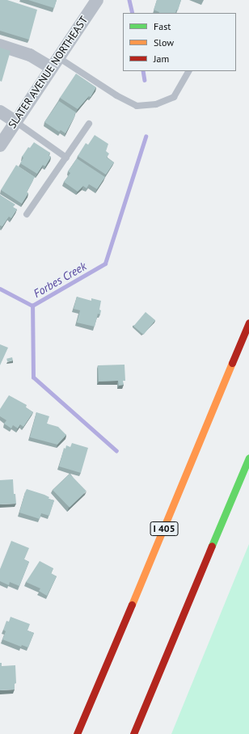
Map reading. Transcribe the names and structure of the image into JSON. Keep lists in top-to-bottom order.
{
  "streets": {
    "highway": ["I 405"],
    "street": ["SLATER AVENUE NORTHEAST"]
  },
  "water": ["Forbes Creek"],
  "legend": ["Fast", "Slow", "Jam"]
}
